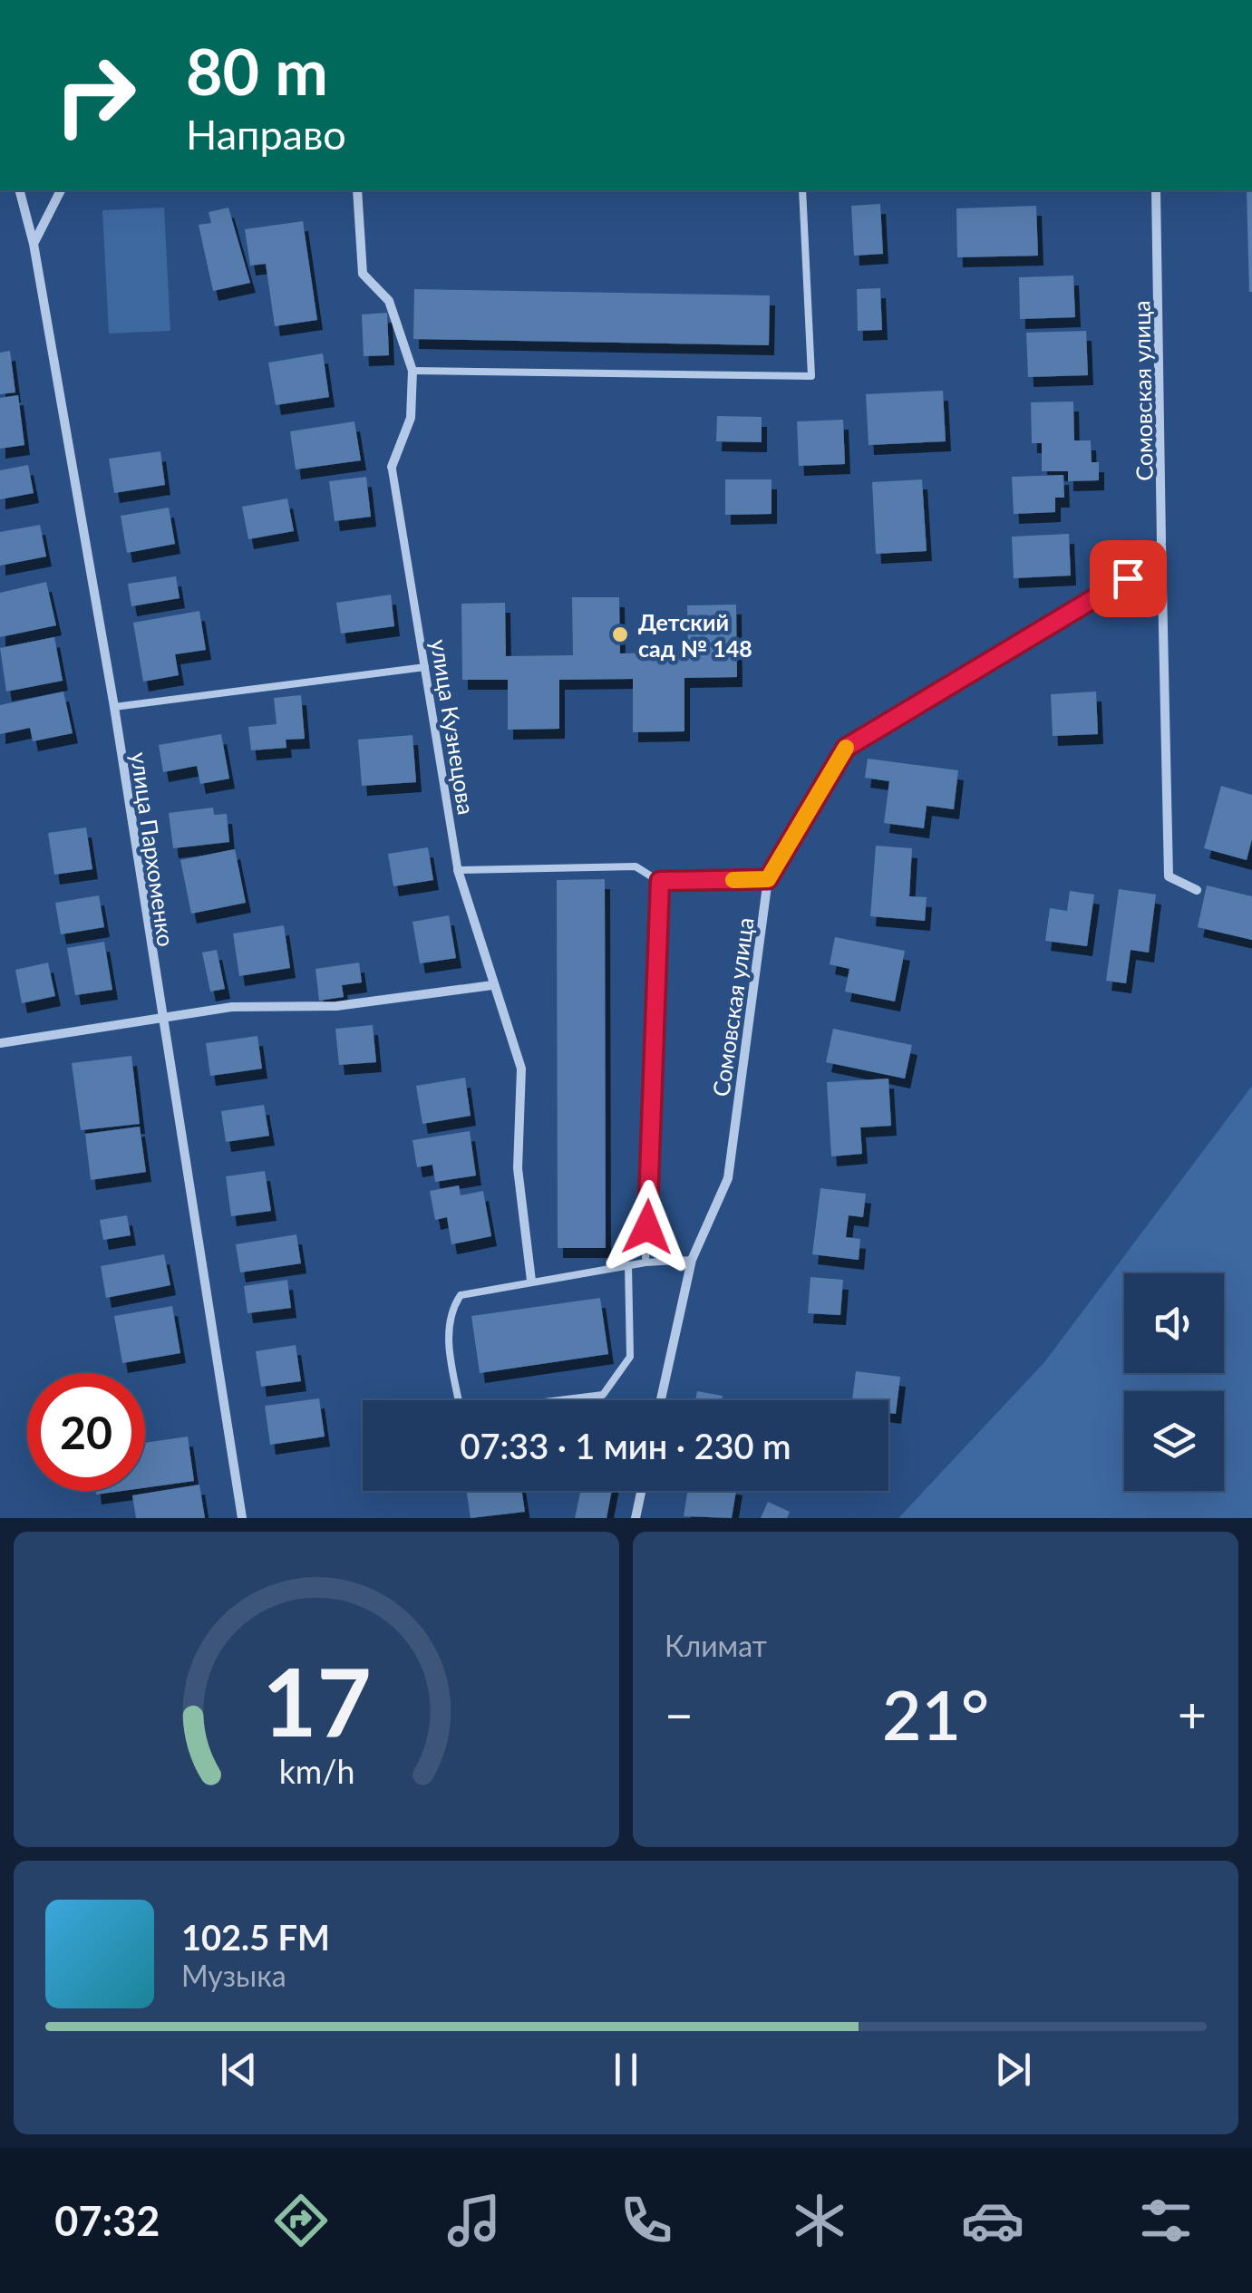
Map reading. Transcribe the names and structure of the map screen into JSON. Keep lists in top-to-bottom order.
{
  "streets": {
    "street": ["Сомовская улица", "улица Кузнецова", "улица Пархоменко"]
  },
  "places": ["Детский сад № 148"],
  "page": {
    "turn": ["80 m", "Направо"],
    "limit": "20",
    "trip": "07:33 · 1 мин · 230 m",
    "tile": "Климат",
    "heat": ["−", "21°", "+"],
    "song": ["102.5 FM", "Музыка"],
    "tabs": "07:32",
    "gauge": ["17", "km/h"]
  }
}
